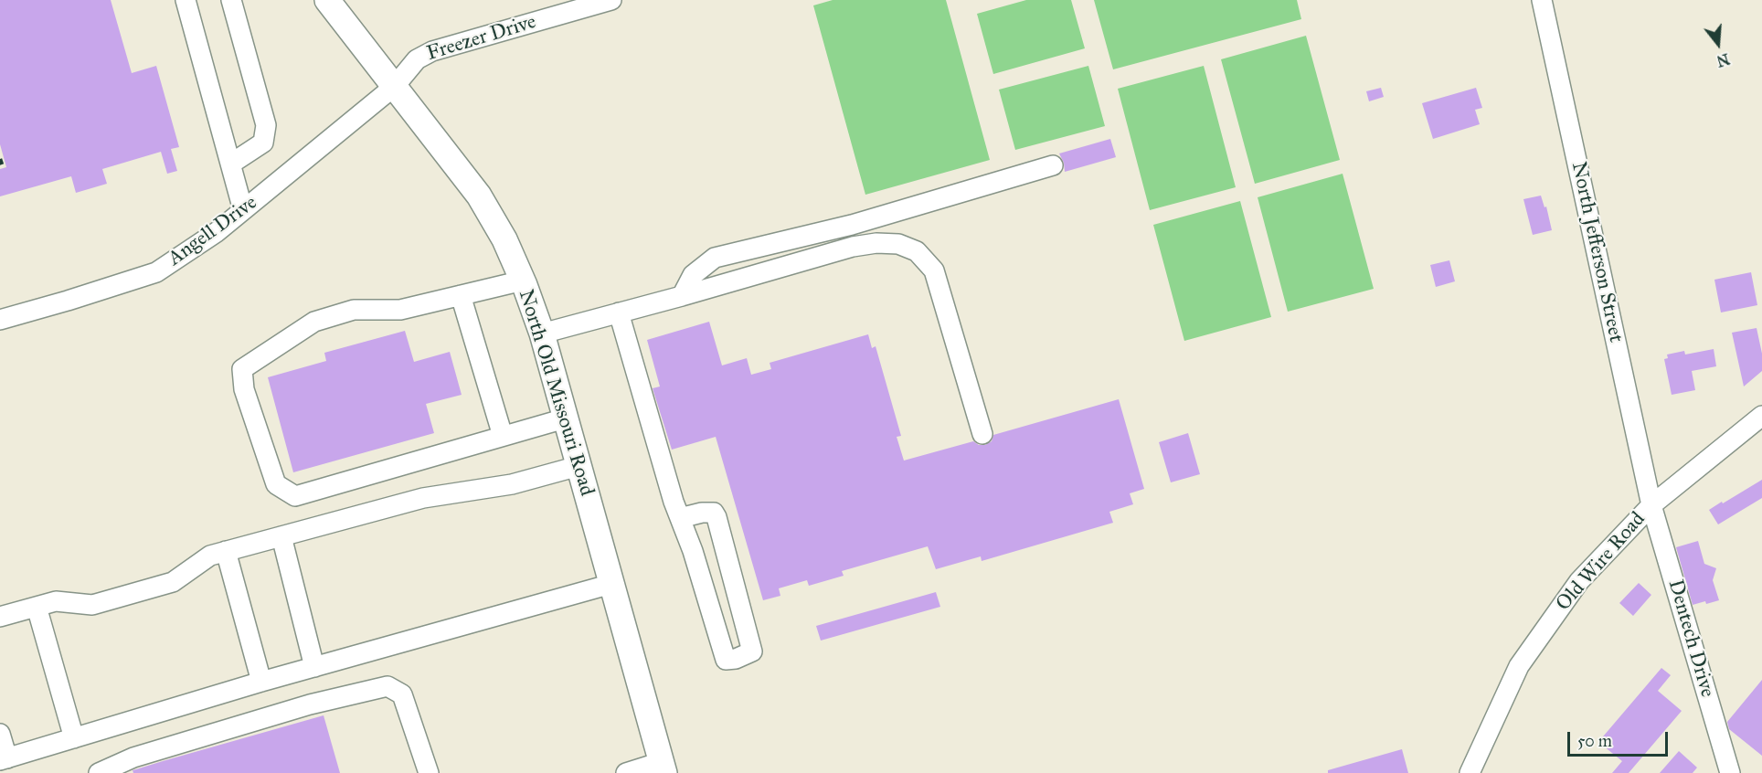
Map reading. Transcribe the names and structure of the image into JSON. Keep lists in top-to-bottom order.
{
  "streets": {
    "main road": ["North Old Missouri Road"],
    "street": [
      "Freezer Drive",
      "Angell Drive",
      "North Jefferson Street",
      "Old Wire Road",
      "Dentech Drive"
    ]
  },
  "crossings": [
    ["Freezer Drive", "Angell Drive"],
    ["Freezer Drive", "North Old Missouri Road"],
    ["Angell Drive", "North Old Missouri Road"],
    ["North Jefferson Street", "Old Wire Road"],
    ["North Jefferson Street", "Dentech Drive"],
    ["Old Wire Road", "Dentech Drive"]
  ],
  "scale_bar": "50 m",
  "north": "bottom"
}
